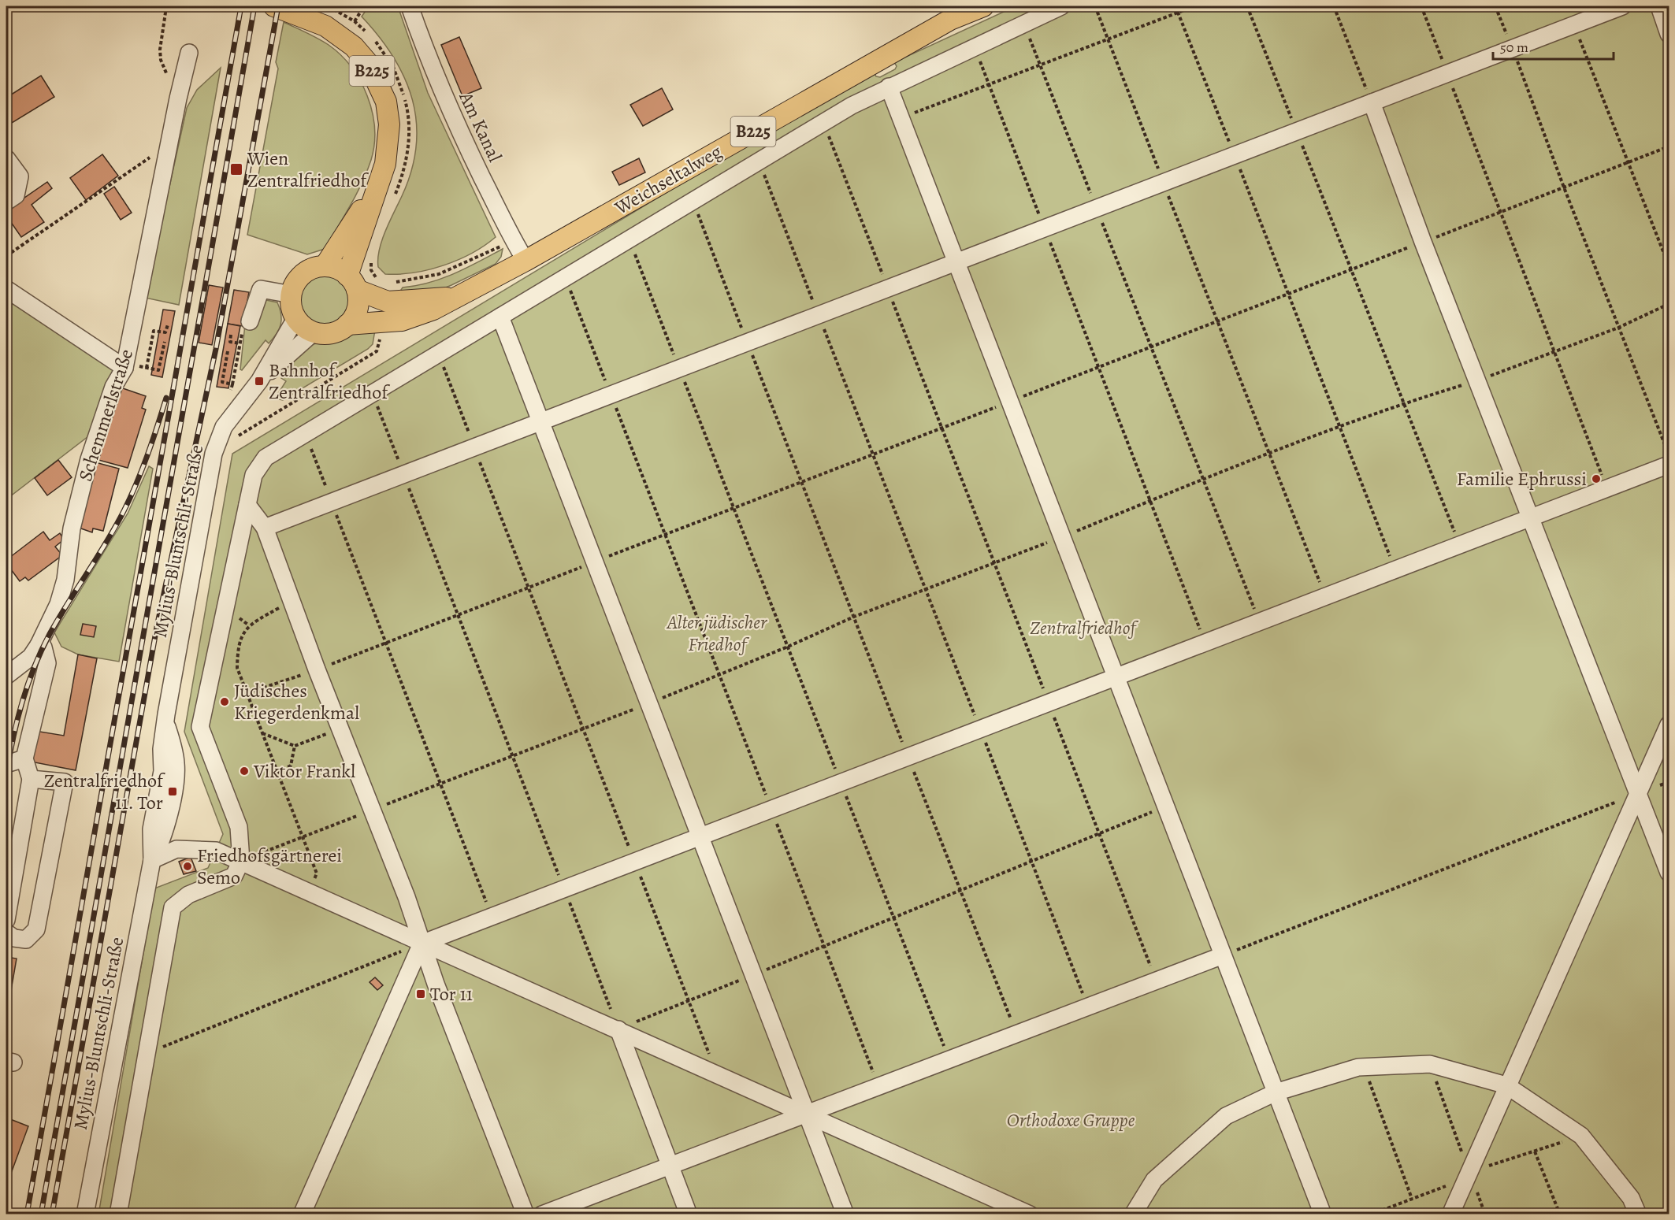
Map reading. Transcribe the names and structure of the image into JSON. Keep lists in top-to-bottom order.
{
  "streets": {
    "main road": ["B225", "Weichseltalweg"],
    "street": ["Am Kanal", "Schemmerlstraße", "Mylius-Bluntschli-Straße"]
  },
  "crossings": [
    ["B225", "Weichseltalweg"],
    ["B225", "Mylius-Bluntschli-Straße"],
    ["Am Kanal", "Weichseltalweg"],
    ["Weichseltalweg", "Mylius-Bluntschli-Straße"]
  ],
  "parks": ["Alter jüdischer Friedhof", "Zentralfriedhof", "Orthodoxe Gruppe"],
  "places": {
    "transit": [
      "Wien Zentralfriedhof",
      "Bahnhof Zentralfriedhof",
      "Zentralfriedhof 11. Tor",
      "Tor 11"
    ],
    "other": [
      "Familie Ephrussi",
      "Jüdisches Kriegerdenkmal",
      "Viktor Frankl",
      "Friedhofsgärtnerei Semo"
    ]
  },
  "scale_bar": "50 m"
}
